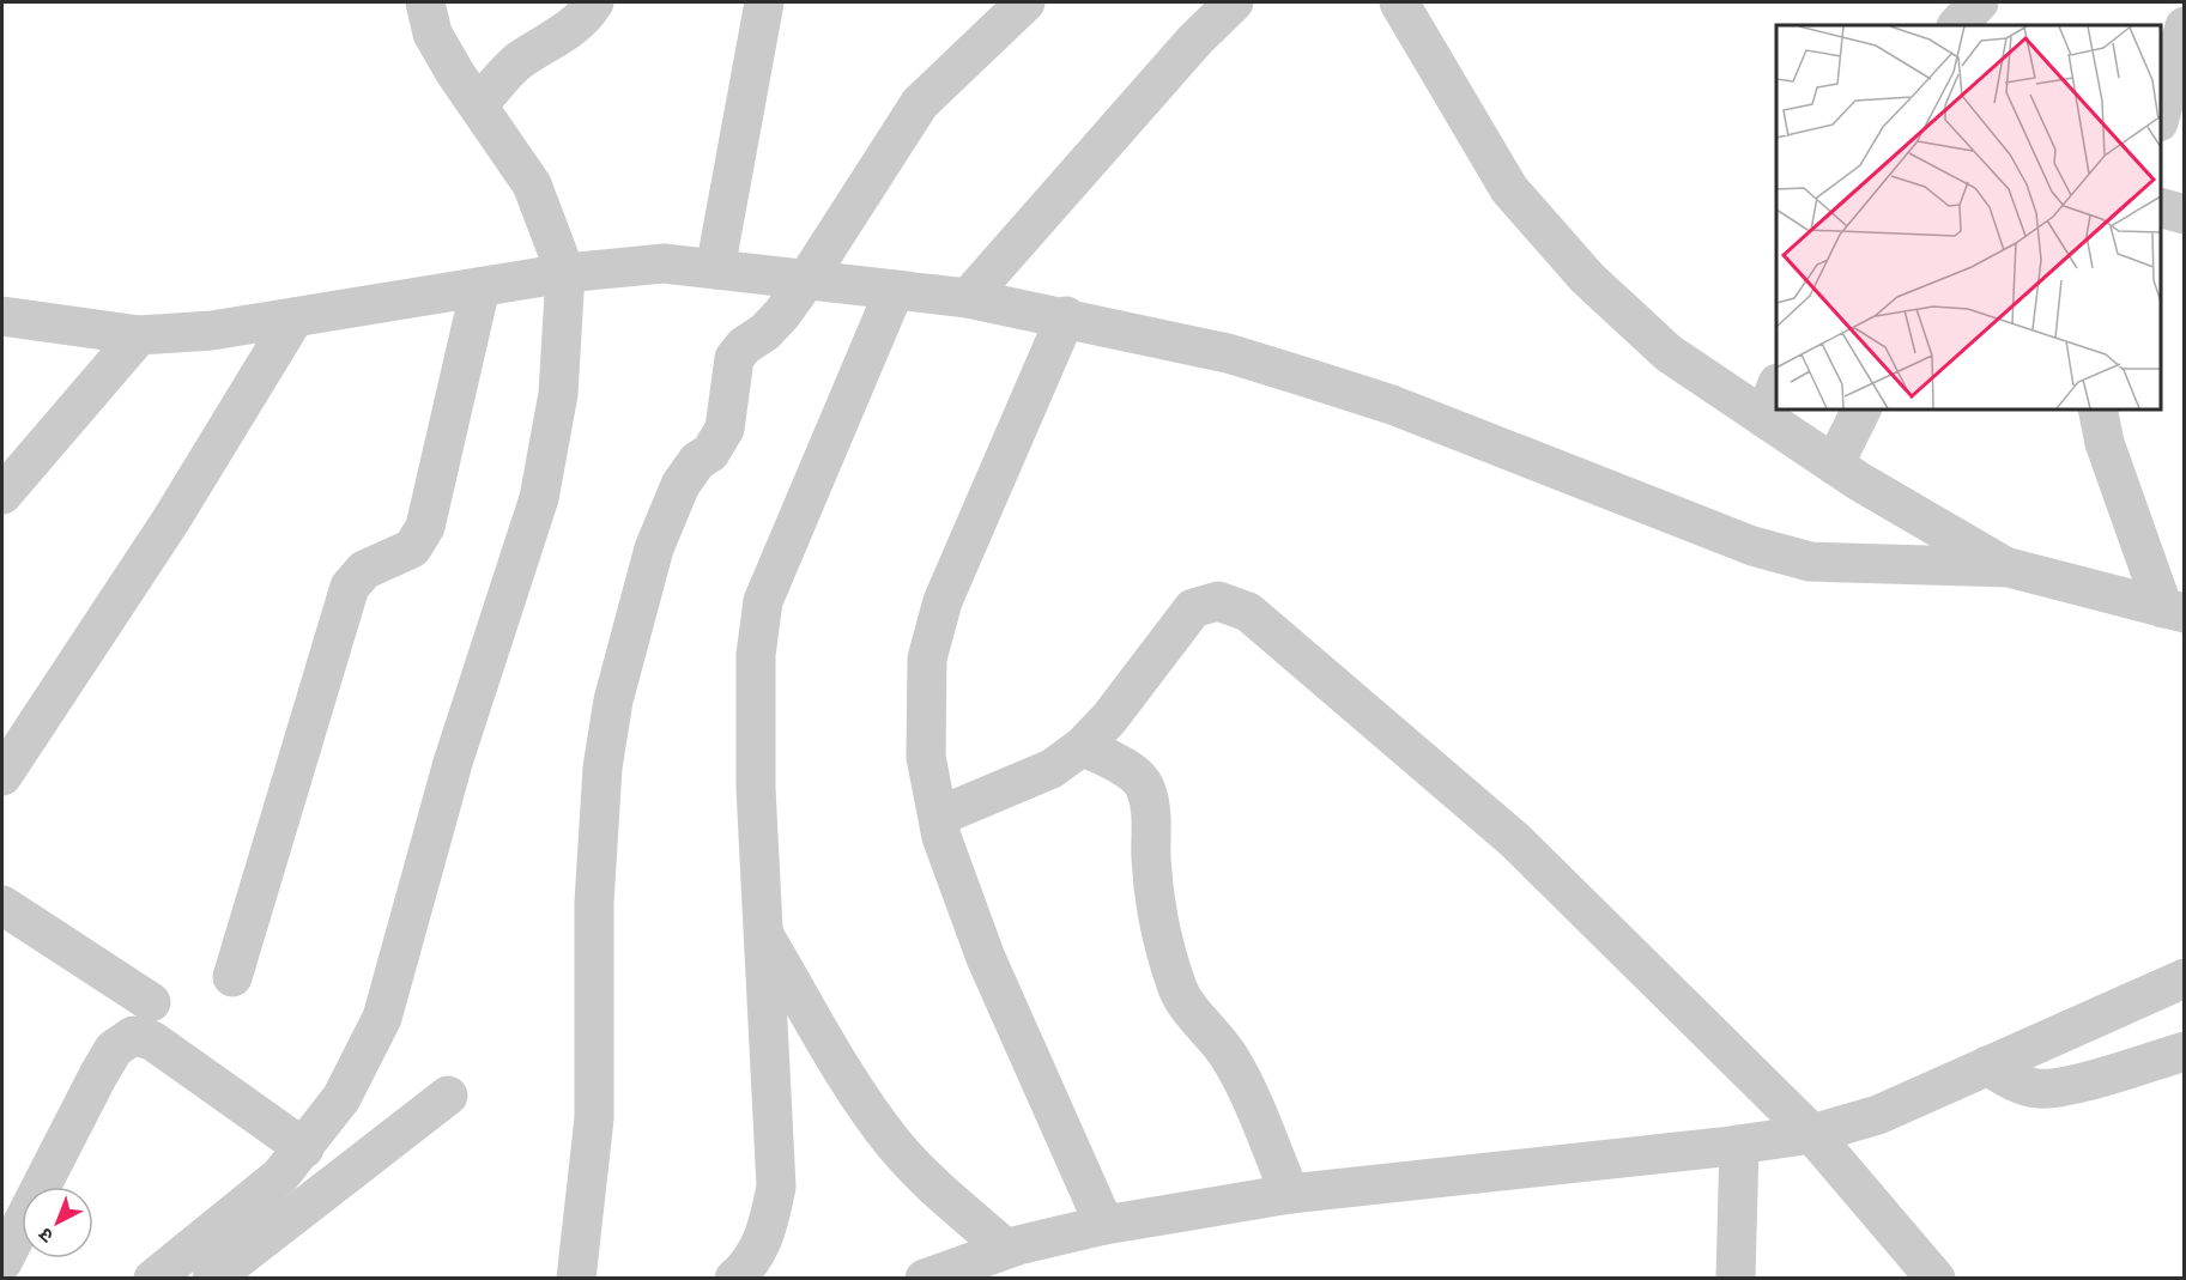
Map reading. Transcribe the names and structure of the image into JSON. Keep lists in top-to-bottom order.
{
  "north": "bottom left"
}
